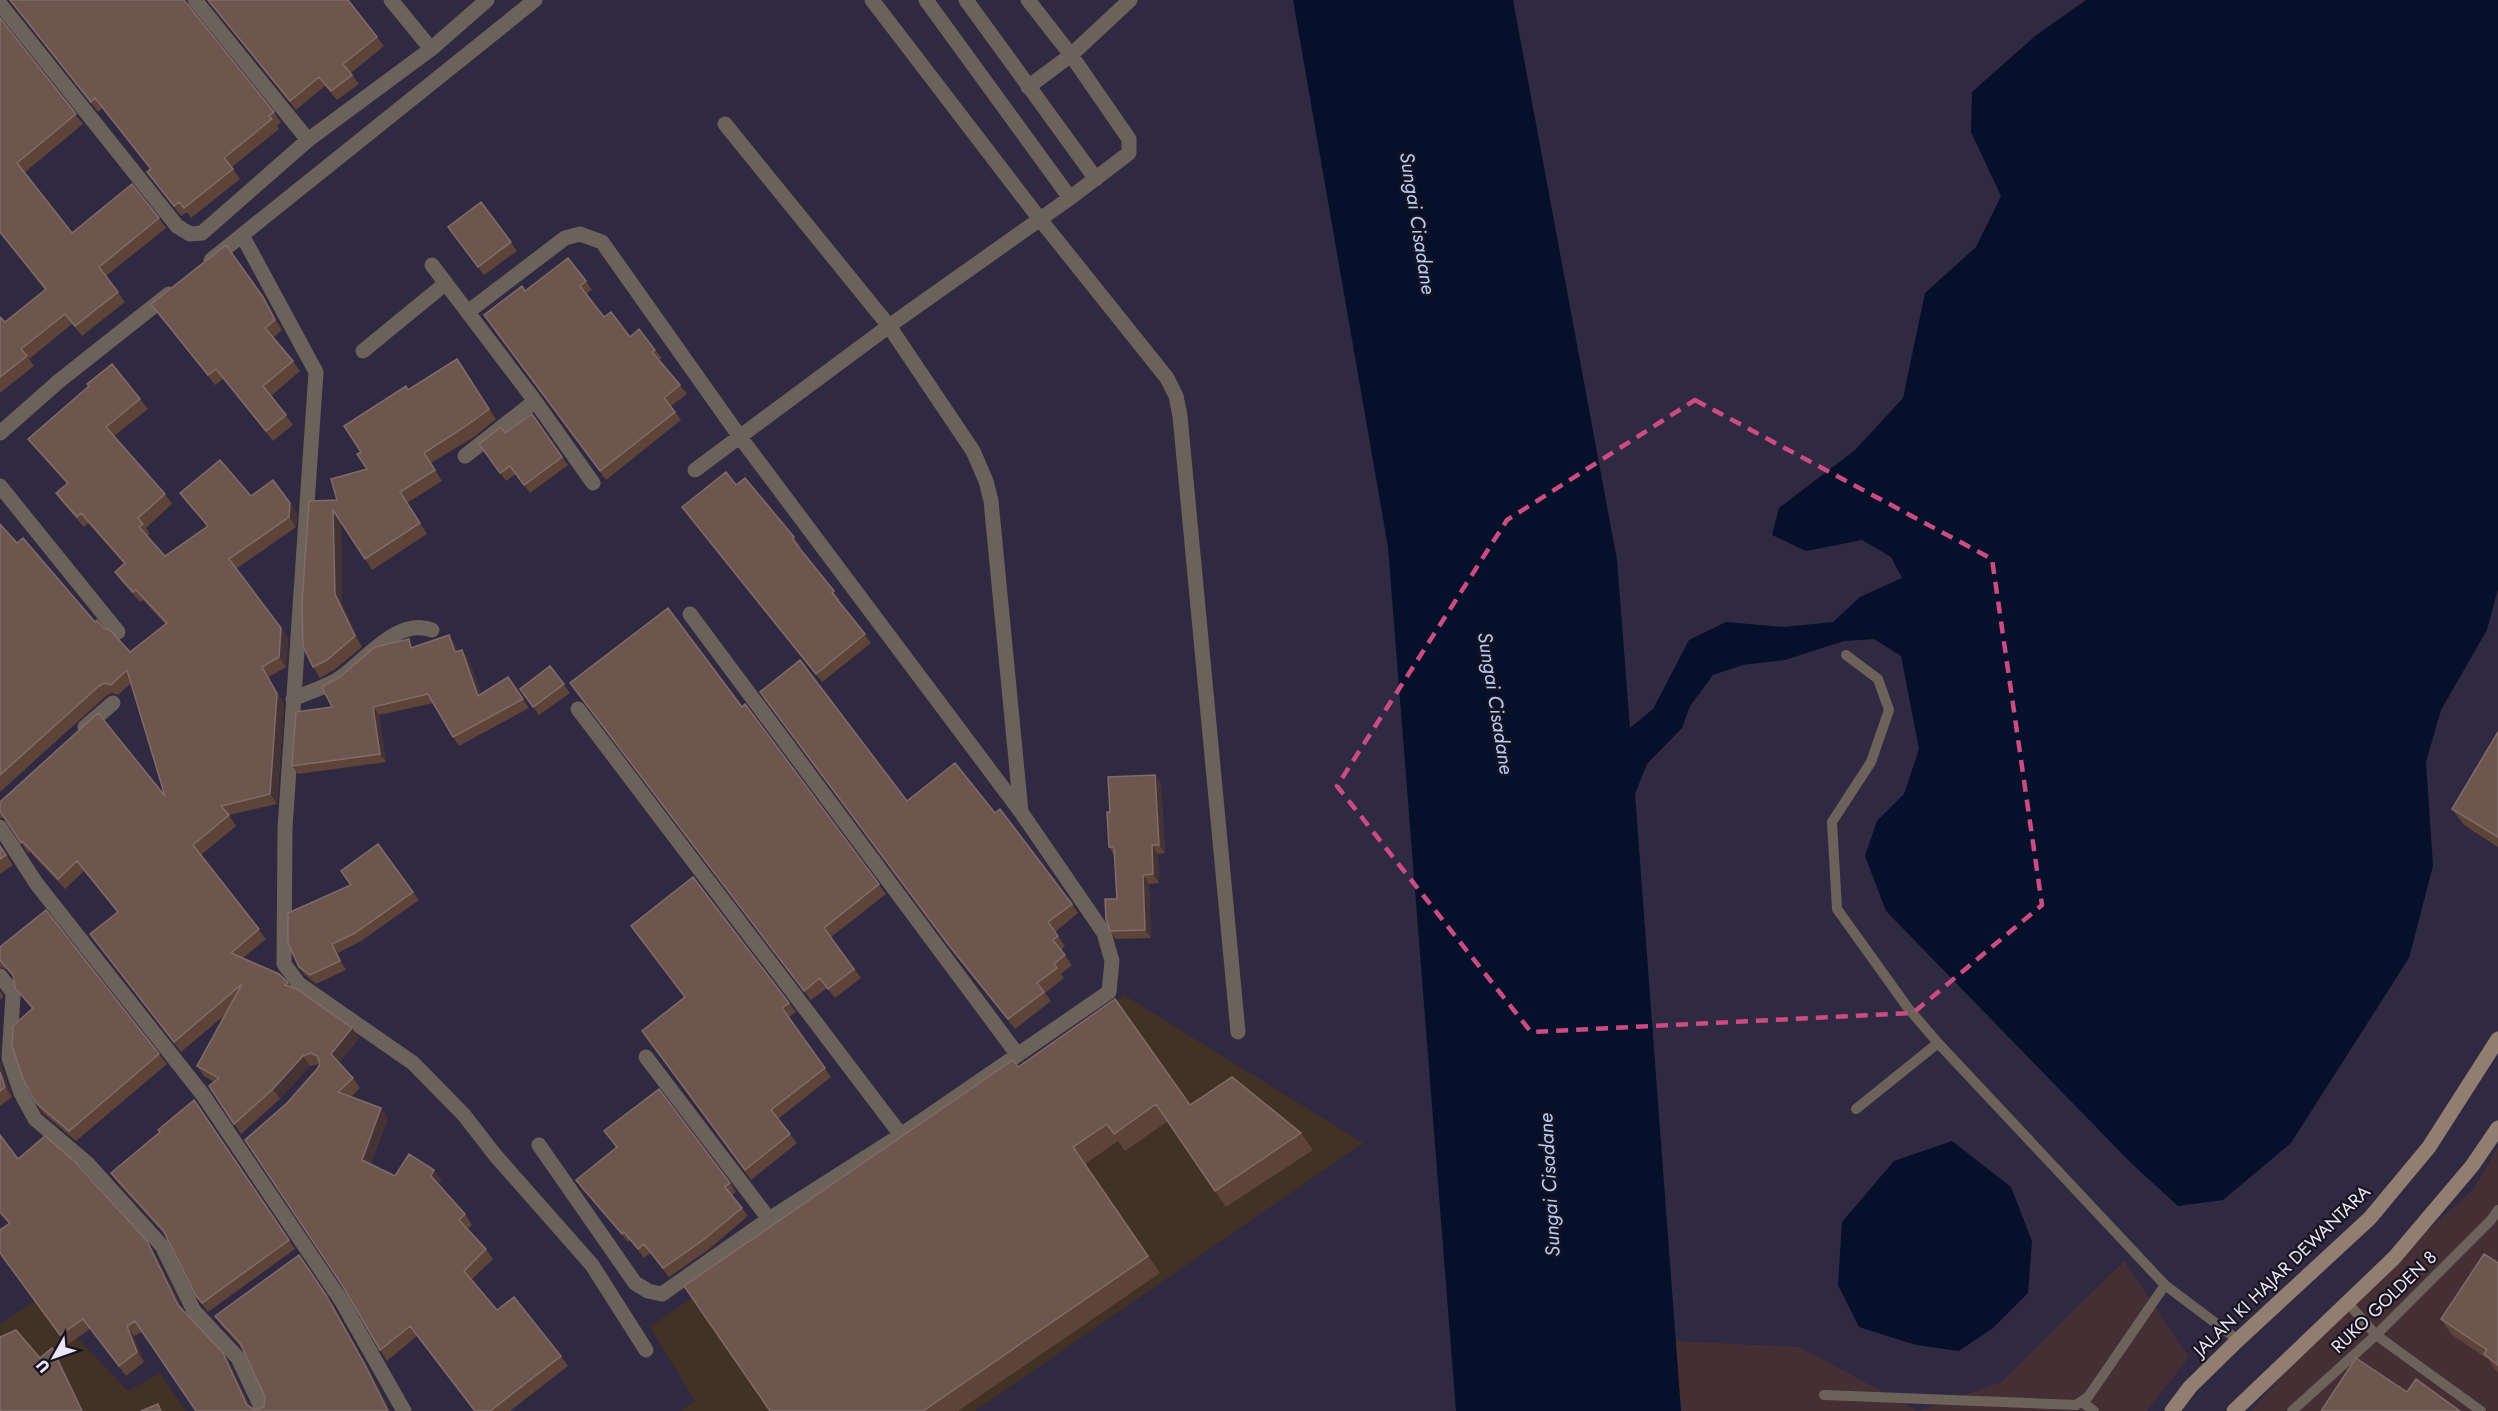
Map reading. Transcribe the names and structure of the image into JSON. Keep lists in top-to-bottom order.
{
  "streets": {
    "street": ["JALAN KI HAJAR DEWANTARA"],
    "lane": ["RUKO GOLDEN 8"]
  },
  "water": ["Sungai Cisadane"],
  "north": "bottom left"
}
